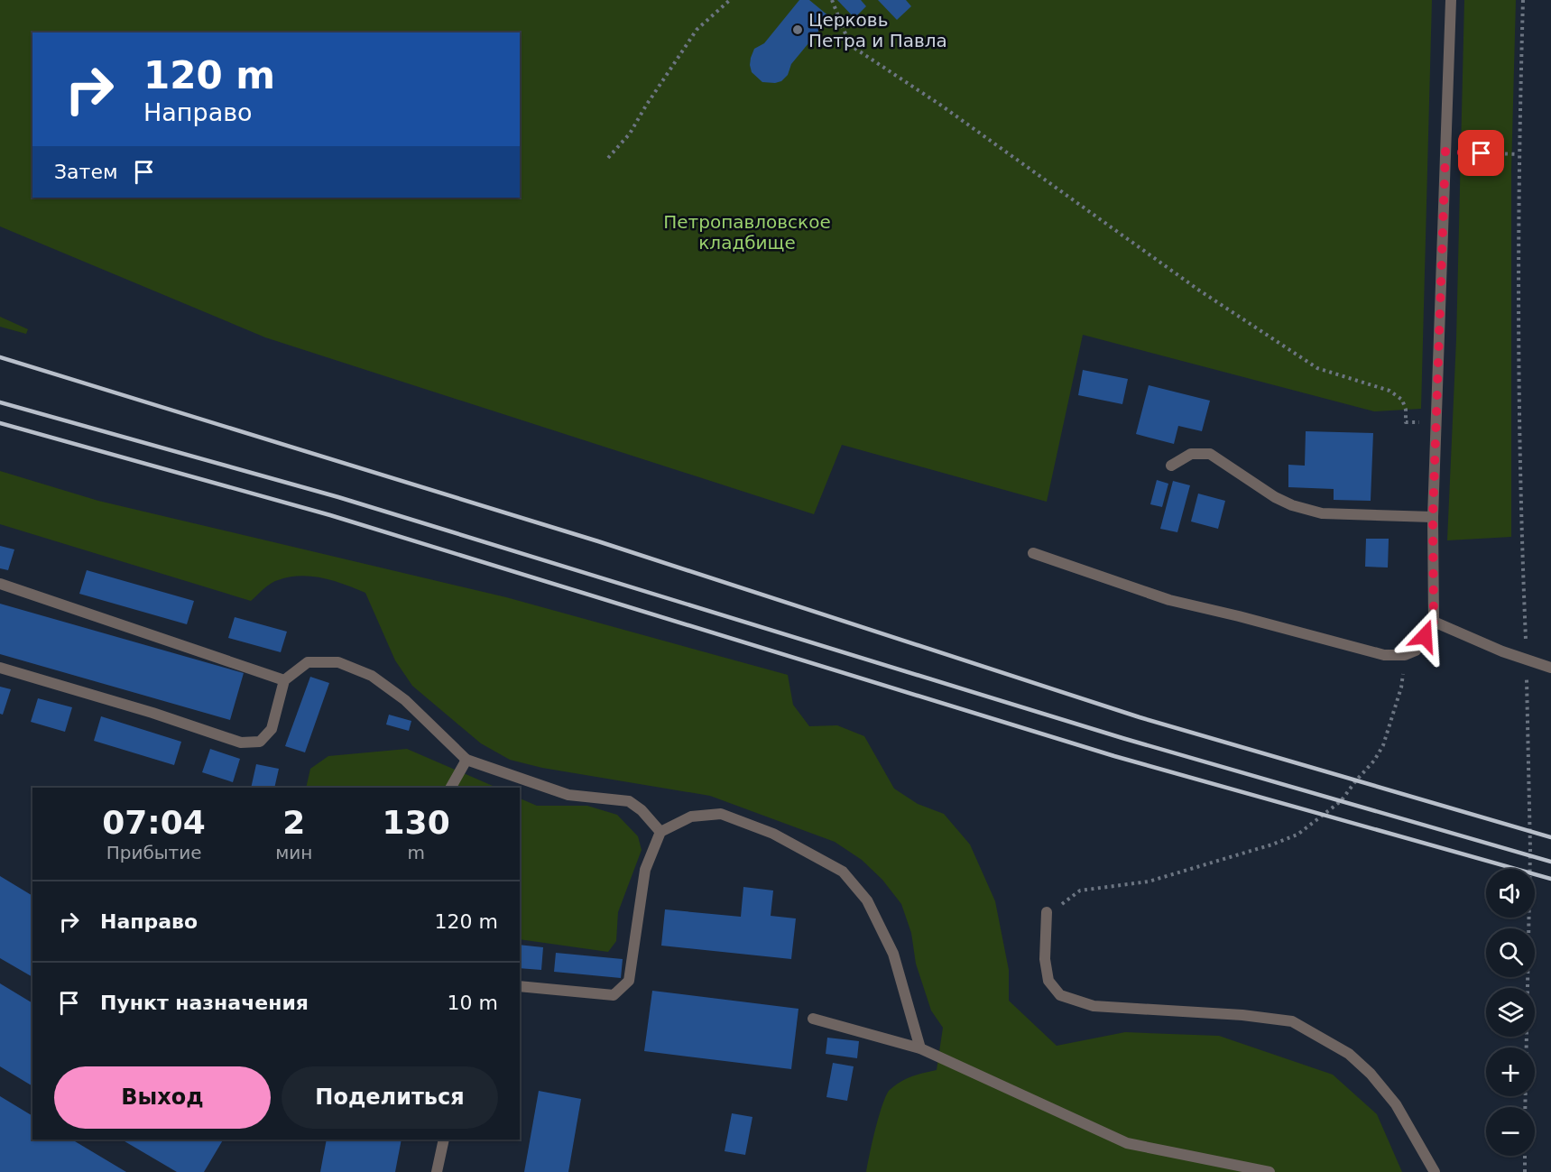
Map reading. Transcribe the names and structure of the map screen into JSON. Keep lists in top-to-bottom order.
{
  "parks": ["Петропавловское кладбище"],
  "places": ["Церковь Петра и Павла"],
  "page": {
    "turn": ["120 m", "Направо"],
    "then": "Затем",
    "eta": [
      "07:04",
      "Прибытие",
      "2",
      "мин",
      "130",
      "m"
    ],
    "map_buttons": ["+", "−"],
    "list": [
      {
        "name": "Направо",
        "value": "120 m"
      },
      {
        "name": "Пункт назначения",
        "value": "10 m"
      }
    ],
    "buttons": ["Выход", "Поделиться"]
  }
}
